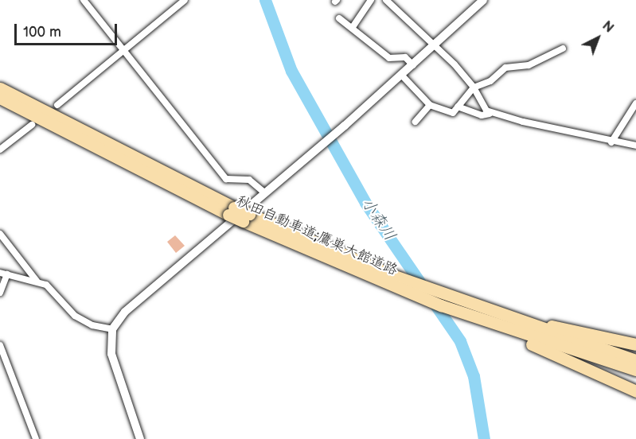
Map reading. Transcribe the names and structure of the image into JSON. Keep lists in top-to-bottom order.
{
  "streets": {
    "highway": ["秋田自動車道;鷹巣大館道路"]
  },
  "water": ["小森川"],
  "scale_bar": "100 m",
  "north": "top right"
}
